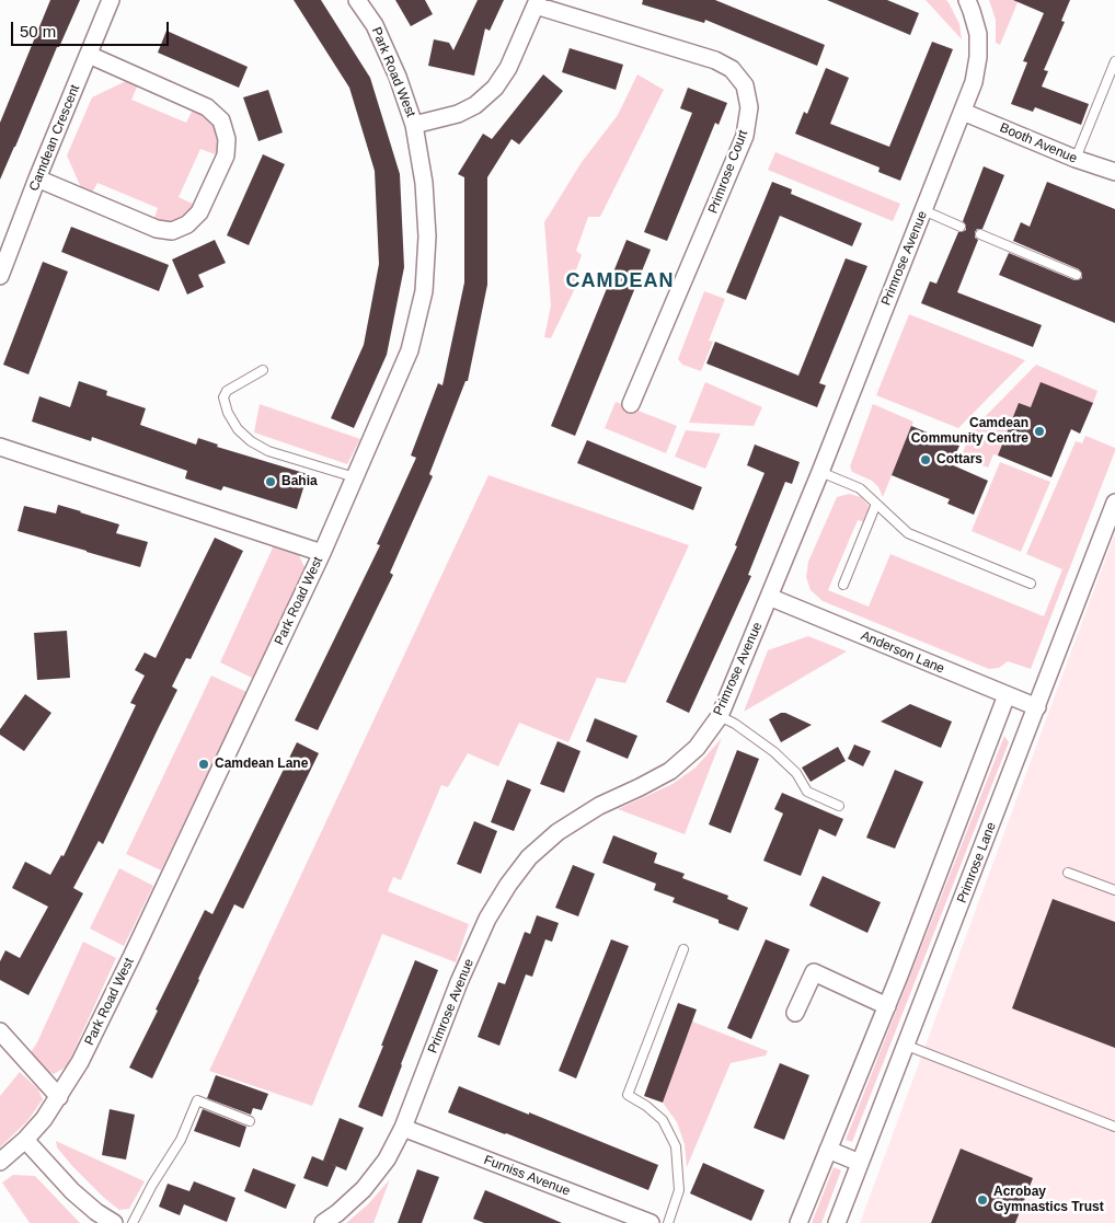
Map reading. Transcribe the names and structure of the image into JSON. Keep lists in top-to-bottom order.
{
  "streets": {
    "street": [
      "Park Road West",
      "Camdean Crescent",
      "Booth Avenue",
      "Primrose Court",
      "Primrose Avenue",
      "Anderson Lane",
      "Primrose Lane",
      "Furniss Avenue"
    ]
  },
  "crossings": [
    ["Booth Avenue", "Primrose Avenue"],
    ["Primrose Avenue", "Anderson Lane"],
    ["Primrose Avenue", "Furniss Avenue"],
    ["Anderson Lane", "Primrose Lane"]
  ],
  "districts": ["CAMDEAN"],
  "places": [
    "Camdean Community Centre",
    "Cottars",
    "Bahia",
    "Camdean Lane",
    "Acrobay Gymnastics Trust"
  ],
  "scale_bar": "50 m"
}
